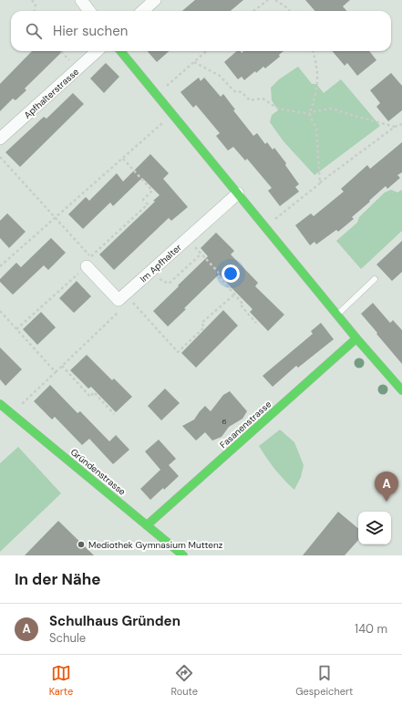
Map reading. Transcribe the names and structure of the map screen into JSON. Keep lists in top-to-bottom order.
{
  "streets": {
    "street": [
      "Apfhalterstrasse",
      "Im Apfhalter",
      "Fasanenstrasse",
      "Gründenstrasse"
    ]
  },
  "crossings": [
    ["Fasanenstrasse", "Gründenstrasse"]
  ],
  "places": ["Mediothek Gymnasium Muttenz"],
  "house_numbers": ["6"],
  "page": {
    "search": "Hier suchen",
    "pins": "A",
    "heading": "In der Nähe",
    "list": [
      {
        "mark": "A",
        "name": "Schulhaus Gründen",
        "note": "Schule",
        "value": "140 m"
      }
    ],
    "nav": ["Karte", "Route", "Gespeichert"]
  }
}
